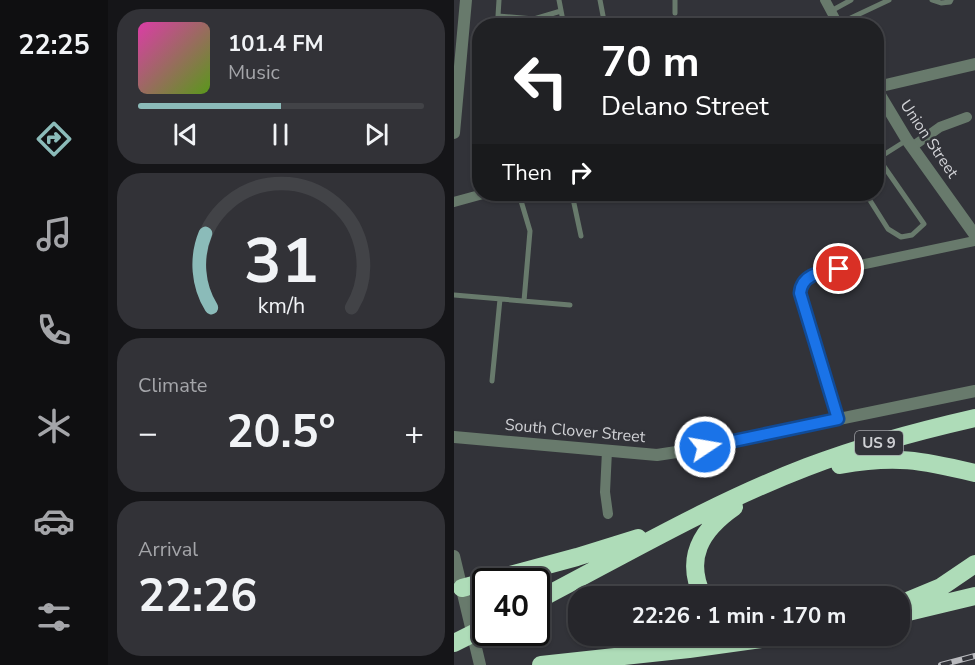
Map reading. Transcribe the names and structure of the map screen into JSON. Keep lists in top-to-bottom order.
{
  "streets": {
    "highway": ["US 9"],
    "street": ["Union Street", "South Clover Street"]
  },
  "page": {
    "tabs": "22:25",
    "turn": ["70 m", "Delano Street"],
    "song": ["101.4 FM", "Music"],
    "then": "Then",
    "tile": [
      "Climate",
      ["Arrival", "22:26"]
    ],
    "heat": ["−", "20.5°", "+"],
    "limit": "40",
    "trip": "22:26 · 1 min · 170 m",
    "gauge": ["31", "km/h"]
  }
}
